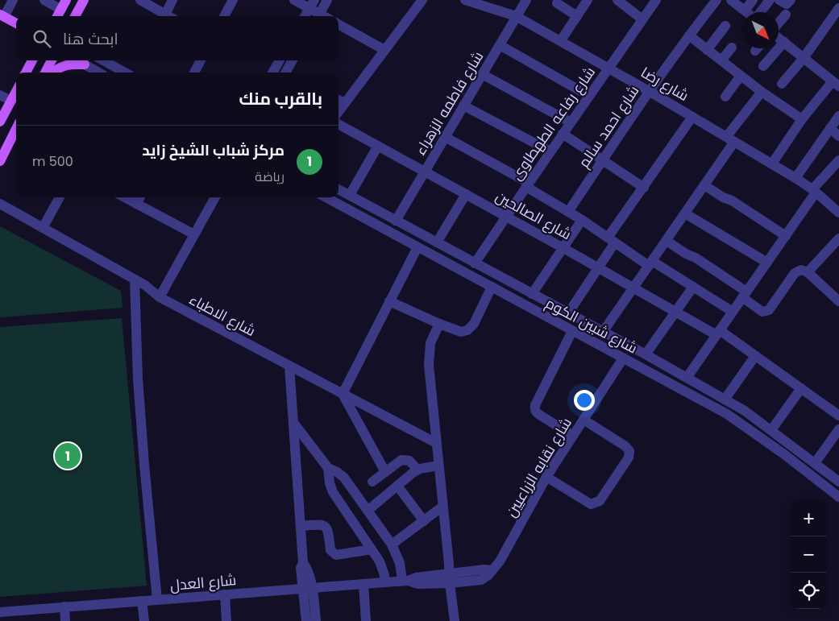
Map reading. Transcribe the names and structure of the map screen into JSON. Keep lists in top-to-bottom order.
{
  "streets": {
    "street": [
      "شارع رضا",
      "شارع فاطمه الزهراء",
      "شارع رفاعه الطهطاوى",
      "شارع احمد سالم",
      "شارع الصالحين",
      "شارع الاطباء",
      "شارع شبين الكوم",
      "شارع نقابه الزراعيين",
      "شارع العدل"
    ]
  },
  "crossings": [
    ["شارع رضا", "شارع فاطمه الزهراء"],
    ["شارع رضا", "شارع رفاعه الطهطاوى"],
    ["شارع رضا", "شارع احمد سالم"],
    ["شارع فاطمه الزهراء", "شارع الصالحين"],
    ["شارع فاطمه الزهراء", "شارع شبين الكوم"],
    ["شارع رفاعه الطهطاوى", "شارع الصالحين"],
    ["شارع رفاعه الطهطاوى", "شارع شبين الكوم"],
    ["شارع شبين الكوم", "شارع نقابه الزراعيين"],
    ["شارع نقابه الزراعيين", "شارع العدل"]
  ],
  "north": "bottom right",
  "page": {
    "search": "ابحث هنا",
    "heading": "بالقرب منك",
    "list": [
      {
        "mark": "1",
        "name": "مركز شباب الشيخ زايد",
        "note": "رياضة",
        "value": "500 m"
      }
    ],
    "pins": "1",
    "map_buttons": ["+", "−"]
  }
}
